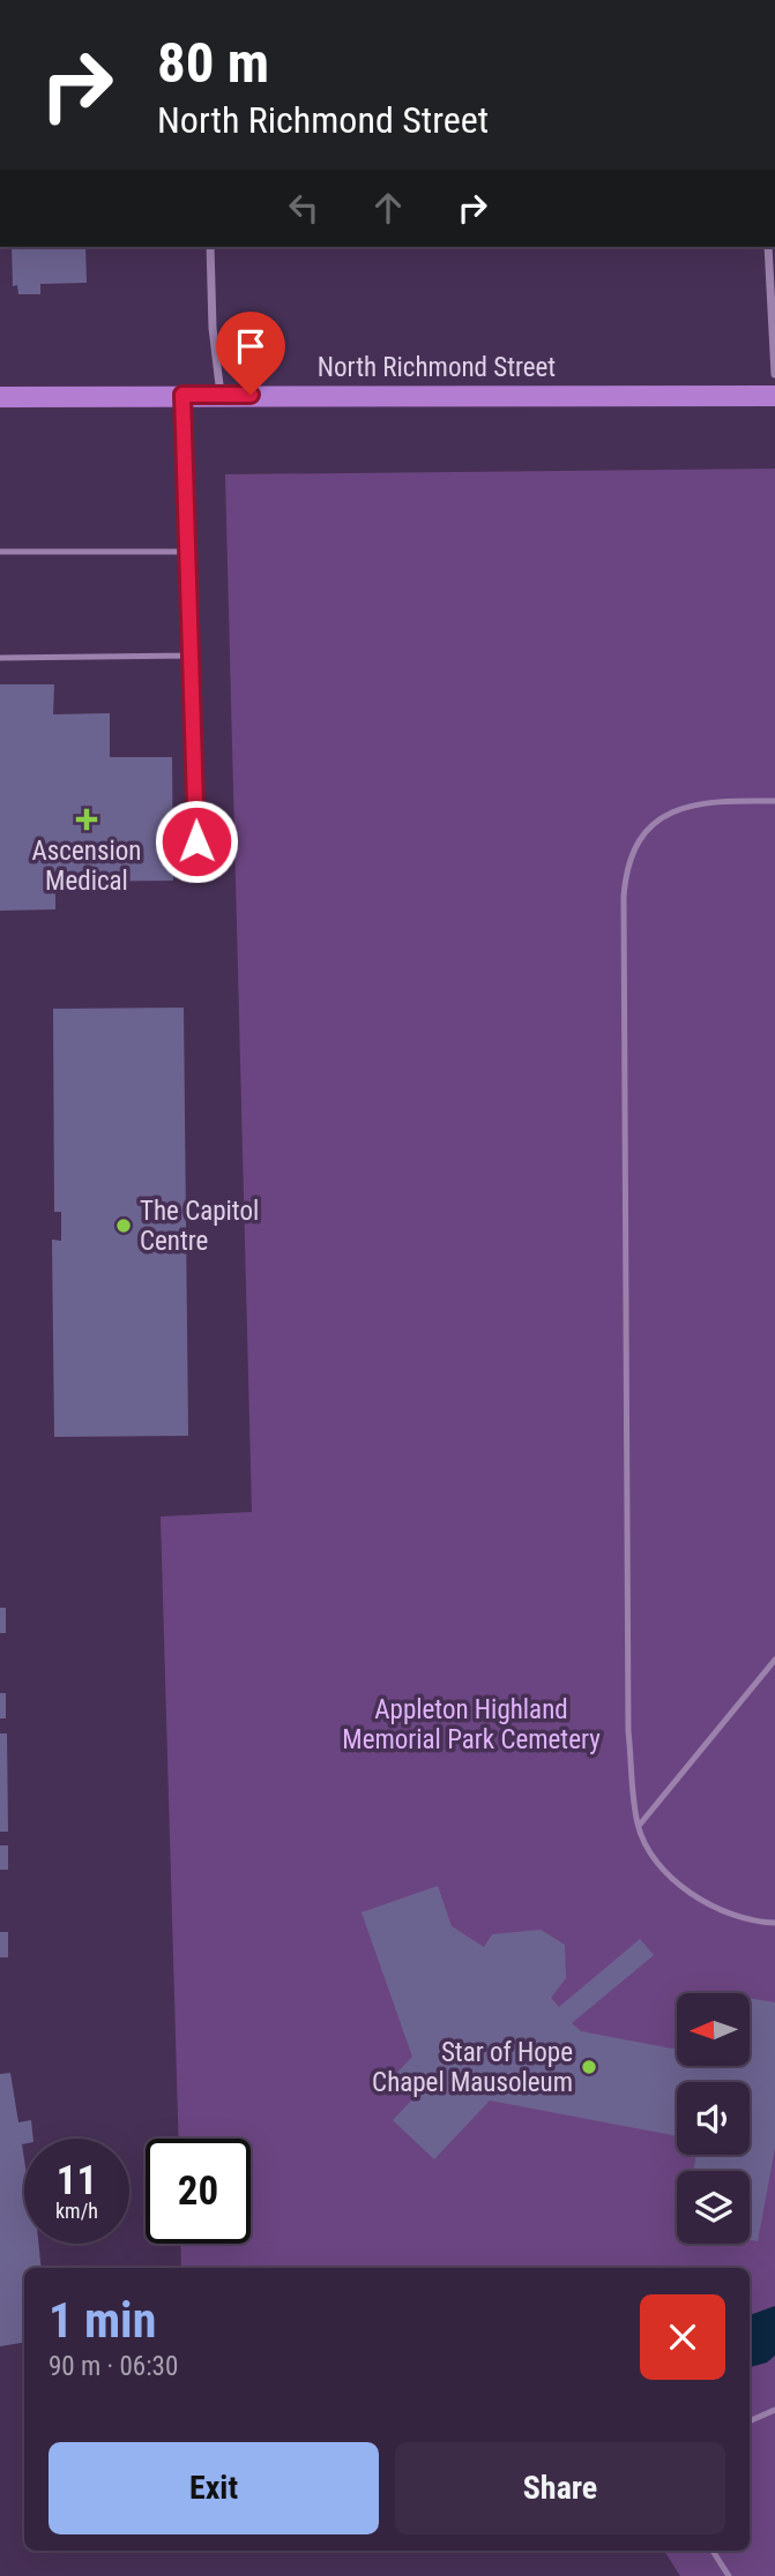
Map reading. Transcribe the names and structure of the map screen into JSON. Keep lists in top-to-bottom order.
{
  "streets": {
    "main road": ["North Richmond Street"]
  },
  "parks": ["Appleton Highland Memorial Park Cemetery"],
  "places": {
    "health": ["Ascension Medical"],
    "other": ["The Capitol Centre", "Star of Hope Chapel Mausoleum"]
  },
  "north": "left",
  "page": {
    "turn": ["80 m", "North Richmond Street"],
    "speed": "11 km/h",
    "limit": "20",
    "heading": ["1 min", "90 m · 06:30"],
    "buttons": ["Exit", "Share"]
  }
}
